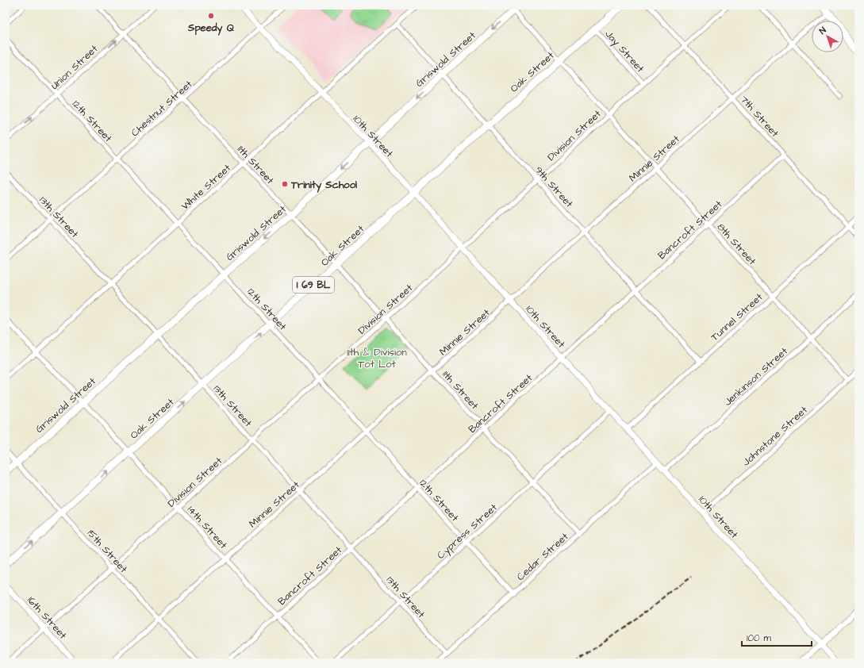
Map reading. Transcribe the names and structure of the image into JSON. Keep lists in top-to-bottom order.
{
  "streets": {
    "main road": ["Griswold Street", "Oak Street", "I 69 BL"],
    "street": [
      "Jay Street",
      "Union Street",
      "Chestnut Street",
      "7th Street",
      "12th Street",
      "Division Street",
      "10th Street",
      "Minnie Street",
      "11th Street",
      "White Street",
      "9th Street",
      "13th Street",
      "Bancroft Street",
      "8th Street",
      "Tunnel Street",
      "Jenkinson Street",
      "Johnstone Street",
      "14th Street",
      "Cypress Street",
      "15th Street",
      "Cedar Street",
      "16th Street"
    ]
  },
  "crossings": [
    ["Jay Street", "Oak Street"],
    ["Jay Street", "Division Street"],
    ["Griswold Street", "12th Street"],
    ["Griswold Street", "10th Street"],
    ["Griswold Street", "11th Street"],
    ["Griswold Street", "9th Street"],
    ["Griswold Street", "13th Street"],
    ["Griswold Street", "8th Street"],
    ["Griswold Street", "14th Street"],
    ["Griswold Street", "15th Street"],
    ["Union Street", "12th Street"],
    ["Union Street", "11th Street"],
    ["Oak Street", "12th Street"],
    ["Oak Street", "10th Street"],
    ["Oak Street", "11th Street"],
    ["Oak Street", "9th Street"],
    ["Oak Street", "13th Street"],
    ["Oak Street", "8th Street"],
    ["Oak Street", "14th Street"],
    ["Oak Street", "15th Street"],
    ["Chestnut Street", "12th Street"],
    ["Chestnut Street", "10th Street"],
    ["Chestnut Street", "11th Street"],
    ["Chestnut Street", "13th Street"],
    ["7th Street", "Division Street"],
    ["7th Street", "Minnie Street"],
    ["7th Street", "Bancroft Street"],
    ["7th Street", "Tunnel Street"],
    ["12th Street", "Division Street"],
    ["12th Street", "Minnie Street"],
    ["12th Street", "White Street"],
    ["12th Street", "Bancroft Street"],
    ["12th Street", "Cypress Street"],
    ["12th Street", "Cedar Street"],
    ["Division Street", "10th Street"],
    ["Division Street", "11th Street"],
    ["Division Street", "9th Street"],
    ["Division Street", "13th Street"],
    ["Division Street", "8th Street"],
    ["Division Street", "14th Street"],
    ["Division Street", "15th Street"],
    ["Division Street", "16th Street"],
    ["10th Street", "Minnie Street"],
    ["10th Street", "White Street"],
    ["10th Street", "Bancroft Street"],
    ["10th Street", "Tunnel Street"],
    ["10th Street", "Jenkinson Street"],
    ["10th Street", "Johnstone Street"],
    ["10th Street", "Cypress Street"],
    ["10th Street", "Cedar Street"],
    ["Minnie Street", "11th Street"],
    ["Minnie Street", "9th Street"],
    ["Minnie Street", "13th Street"],
    ["Minnie Street", "8th Street"],
    ["Minnie Street", "14th Street"],
    ["Minnie Street", "15th Street"],
    ["11th Street", "White Street"],
    ["11th Street", "Bancroft Street"],
    ["11th Street", "Cypress Street"],
    ["11th Street", "Cedar Street"],
    ["White Street", "9th Street"],
    ["White Street", "13th Street"],
    ["White Street", "14th Street"],
    ["9th Street", "Bancroft Street"],
    ["9th Street", "Tunnel Street"],
    ["13th Street", "Bancroft Street"],
    ["13th Street", "Cypress Street"],
    ["13th Street", "Cedar Street"],
    ["Bancroft Street", "8th Street"],
    ["Bancroft Street", "14th Street"],
    ["8th Street", "Tunnel Street"],
    ["8th Street", "Jenkinson Street"],
    ["8th Street", "Johnstone Street"]
  ],
  "one_way": ["Griswold Street", "Union Street", "Oak Street"],
  "parks": ["11th & Division Tot Lot"],
  "places": ["Speedy Q", "Trinity School"],
  "scale_bar": "100 m",
  "north": "top left"
}
